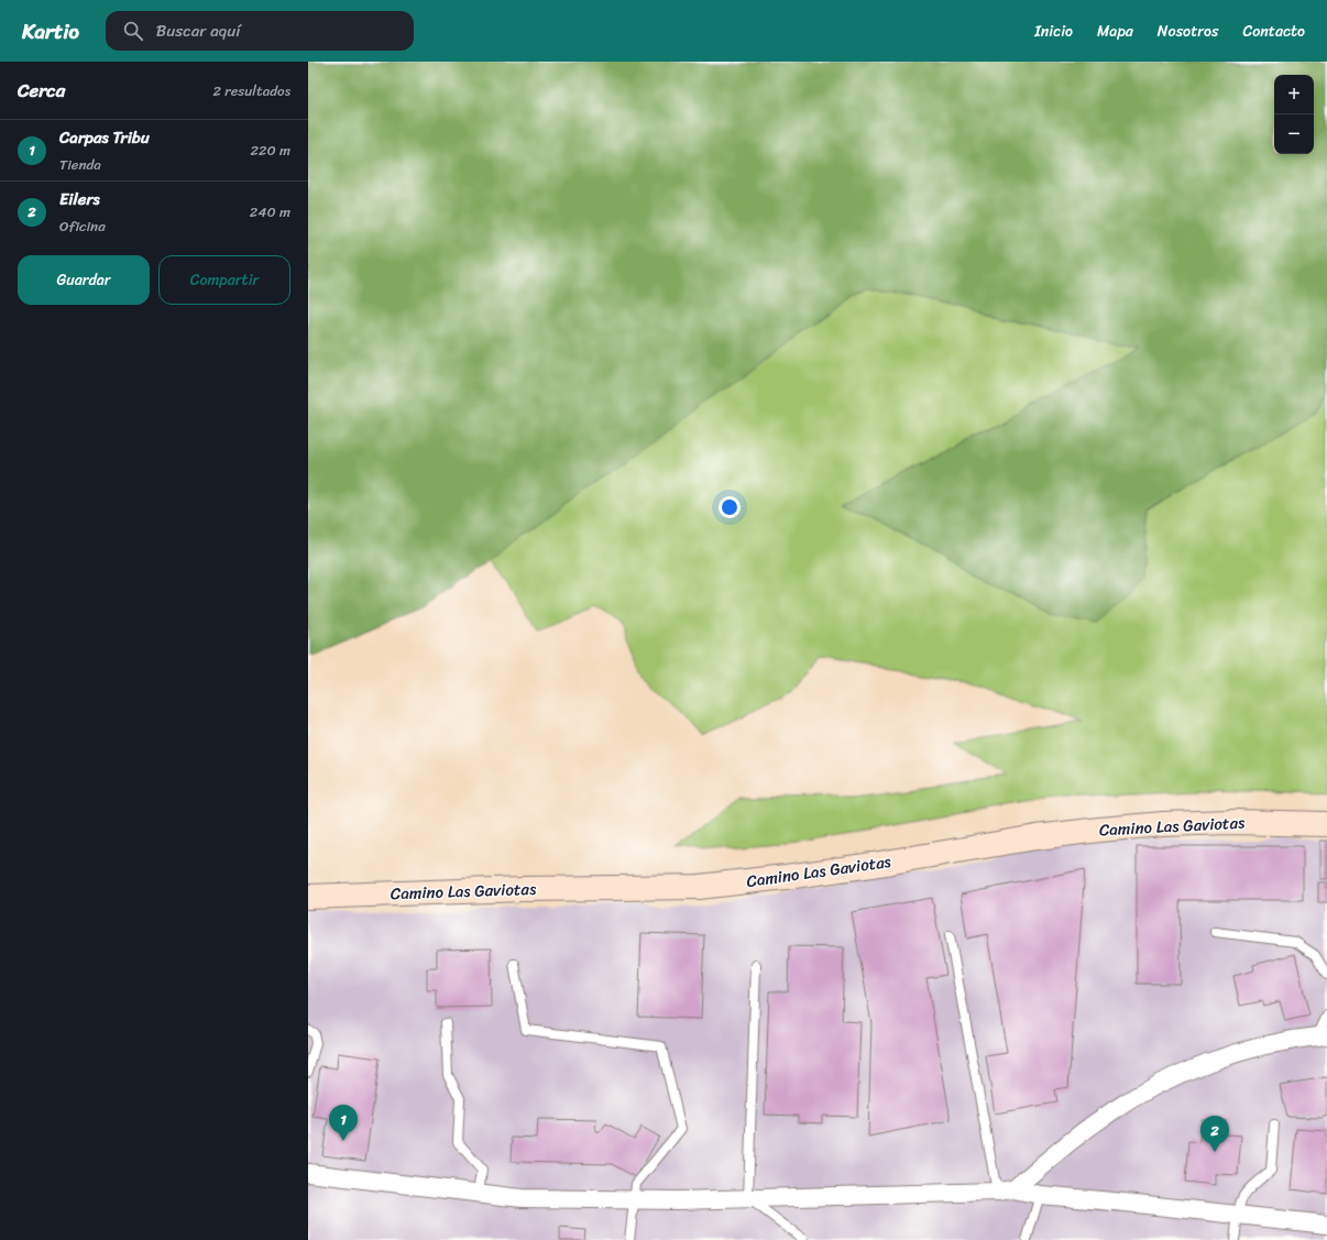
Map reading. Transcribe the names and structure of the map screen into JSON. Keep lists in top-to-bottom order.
{
  "streets": {
    "street": ["Camino Las Gaviotas"]
  },
  "page": {
    "header": "Kartio",
    "search": "Buscar aquí",
    "nav": [
      "Inicio",
      "Mapa",
      "Nosotros",
      "Contacto"
    ],
    "heading": ["Cerca", "2 resultados"],
    "map_buttons": ["+", "−"],
    "list": [
      {
        "mark": "1",
        "name": "Carpas Tribu",
        "note": "Tienda",
        "value": "220 m"
      },
      {
        "mark": "2",
        "name": "Eilers",
        "note": "Oficina",
        "value": "240 m"
      }
    ],
    "buttons": ["Guardar", "Compartir"],
    "pins": ["1", "2"]
  }
}
